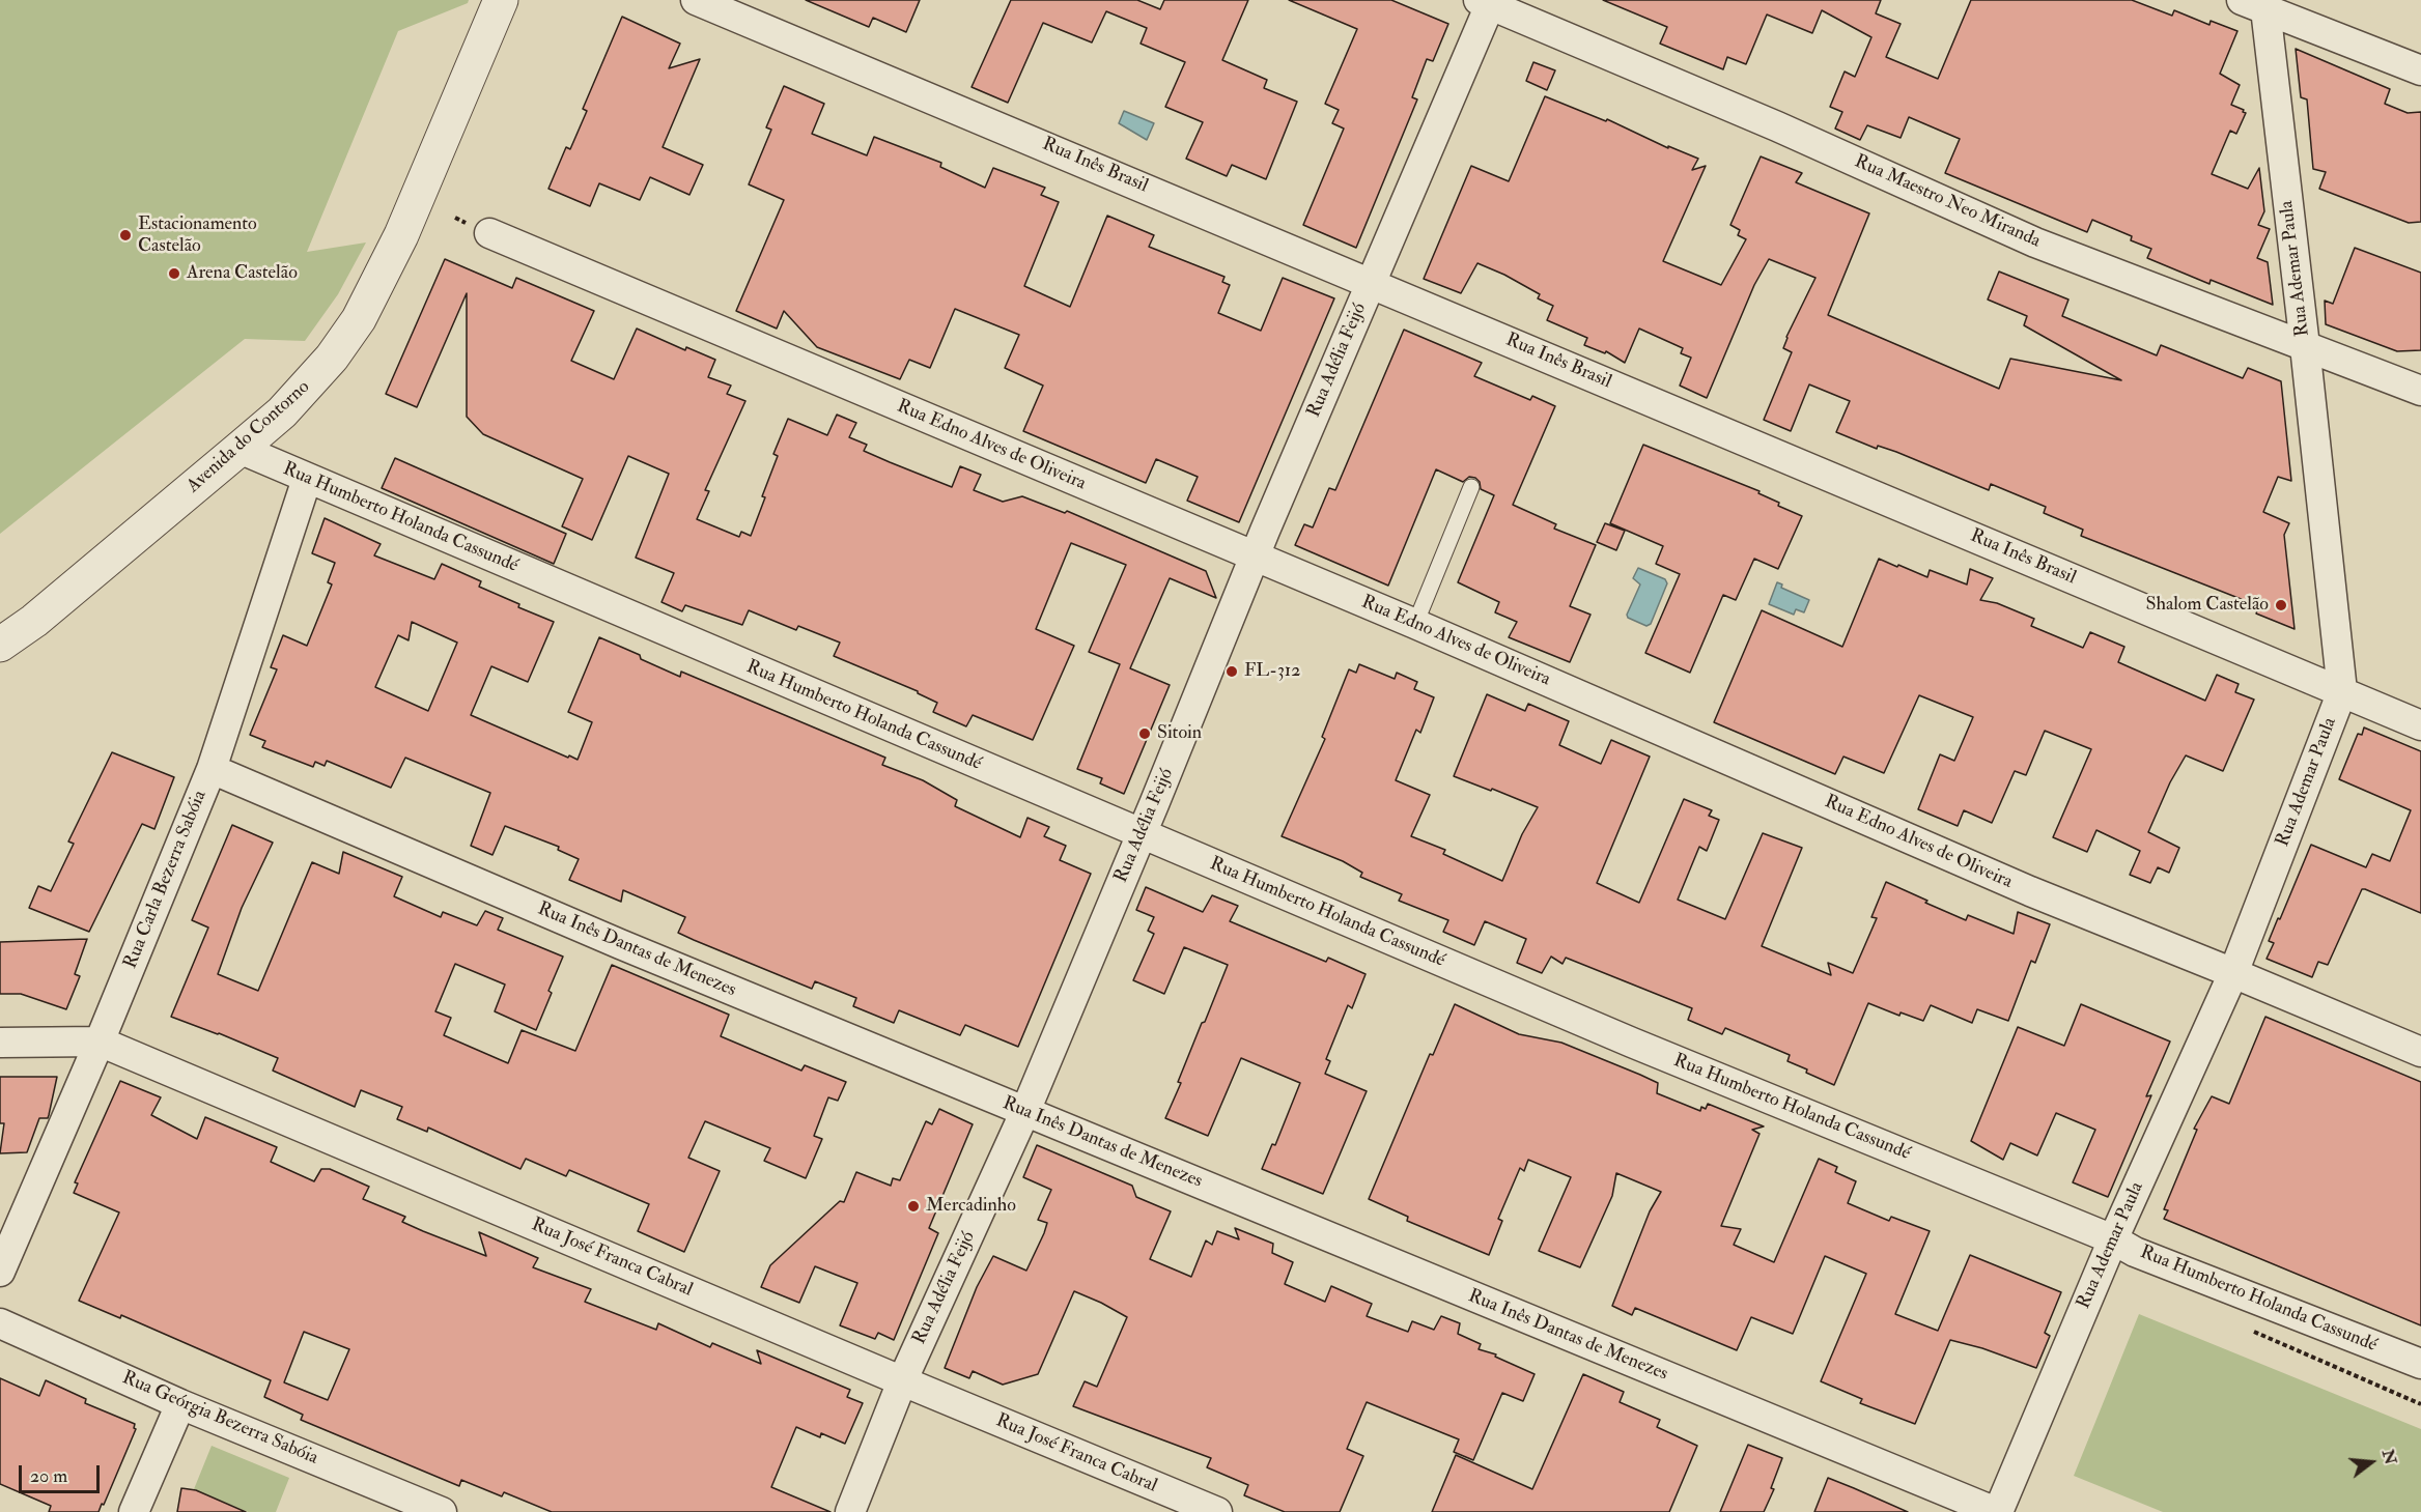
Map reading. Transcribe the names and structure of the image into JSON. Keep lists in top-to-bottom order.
{
  "streets": {
    "street": [
      "Rua Inês Brasil",
      "Rua Maestro Neo Miranda",
      "Rua Ademar Paula",
      "Rua Adélia Feijó",
      "Avenida do Contorno",
      "Rua Edno Alves de Oliveira",
      "Rua Humberto Holanda Cassundé",
      "Rua Carla Bezerra Sabóia",
      "Rua Inês Dantas de Menezes",
      "Rua José Franca Cabral",
      "Rua Geórgia Bezerra Sabóia"
    ]
  },
  "crossings": [
    ["Rua Inês Brasil", "Rua Ademar Paula"],
    ["Rua Inês Brasil", "Rua Adélia Feijó"],
    ["Rua Maestro Neo Miranda", "Rua Ademar Paula"],
    ["Rua Maestro Neo Miranda", "Rua Adélia Feijó"],
    ["Rua Ademar Paula", "Rua Edno Alves de Oliveira"],
    ["Rua Ademar Paula", "Rua Humberto Holanda Cassundé"],
    ["Rua Ademar Paula", "Rua Inês Dantas de Menezes"],
    ["Rua Adélia Feijó", "Rua Edno Alves de Oliveira"],
    ["Rua Adélia Feijó", "Rua Humberto Holanda Cassundé"],
    ["Rua Adélia Feijó", "Rua Inês Dantas de Menezes"],
    ["Rua Adélia Feijó", "Rua José Franca Cabral"],
    ["Avenida do Contorno", "Rua Humberto Holanda Cassundé"],
    ["Rua Humberto Holanda Cassundé", "Rua Carla Bezerra Sabóia"],
    ["Rua Carla Bezerra Sabóia", "Rua Inês Dantas de Menezes"],
    ["Rua Carla Bezerra Sabóia", "Rua José Franca Cabral"]
  ],
  "places": [
    "Estacionamento Castelão",
    "Arena Castelão",
    "Shalom Castelão",
    "FL-312",
    "Sitoin",
    "Mercadinho"
  ],
  "scale_bar": "20 m",
  "north": "right"
}
